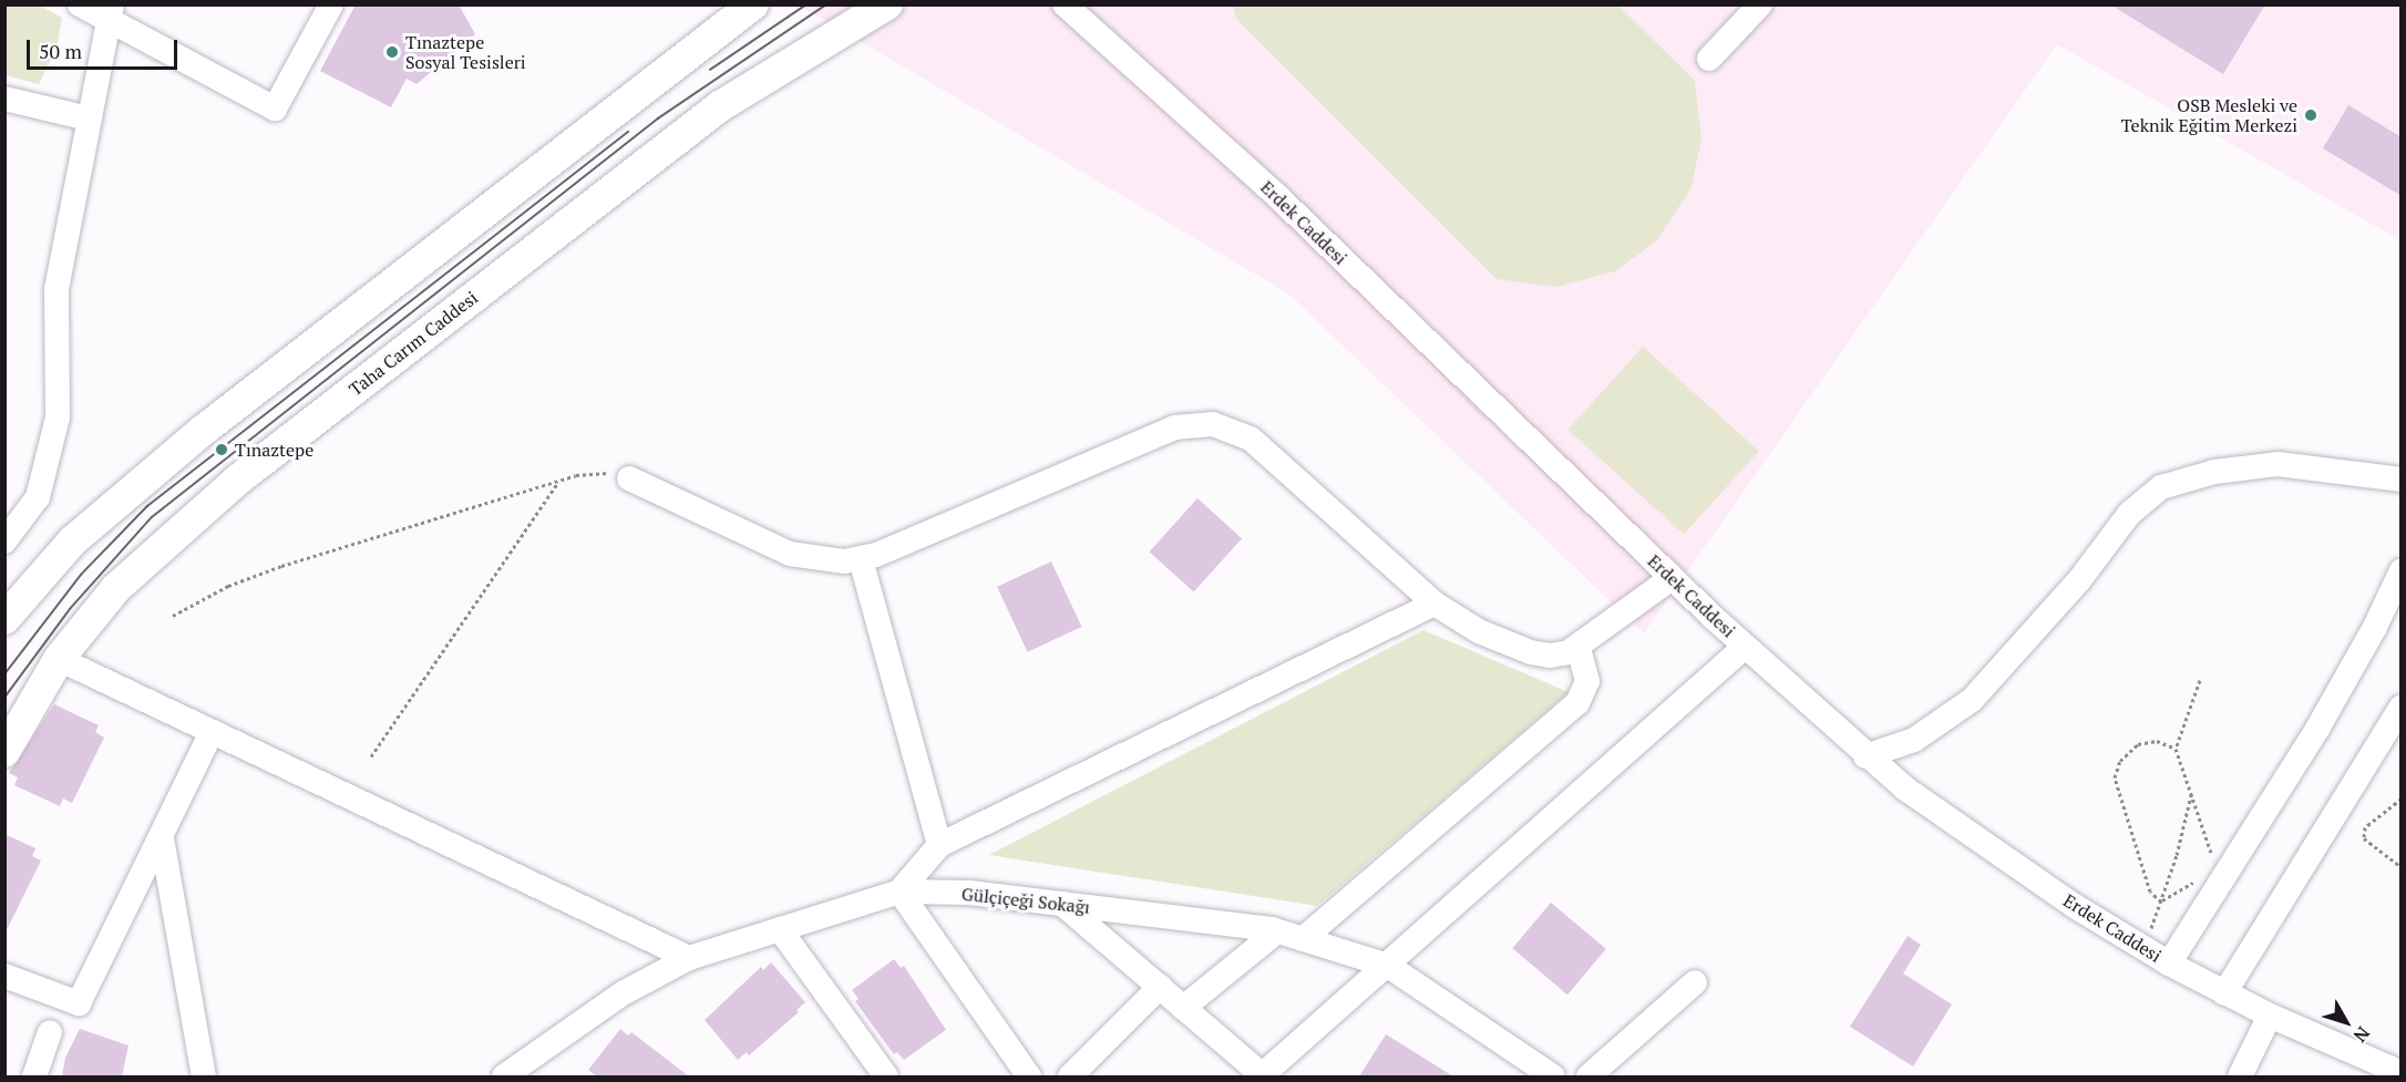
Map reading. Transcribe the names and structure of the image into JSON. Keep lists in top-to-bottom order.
{
  "streets": {
    "main road": ["Taha Carım Caddesi"],
    "street": ["Erdek Caddesi", "Gülçiçeği Sokağı"]
  },
  "places": ["Tınaztepe Sosyal Tesisleri", "OSB Mesleki ve Teknik Eğitim Merkezi", "Tınaztepe"],
  "scale_bar": "50 m",
  "north": "bottom right"
}
